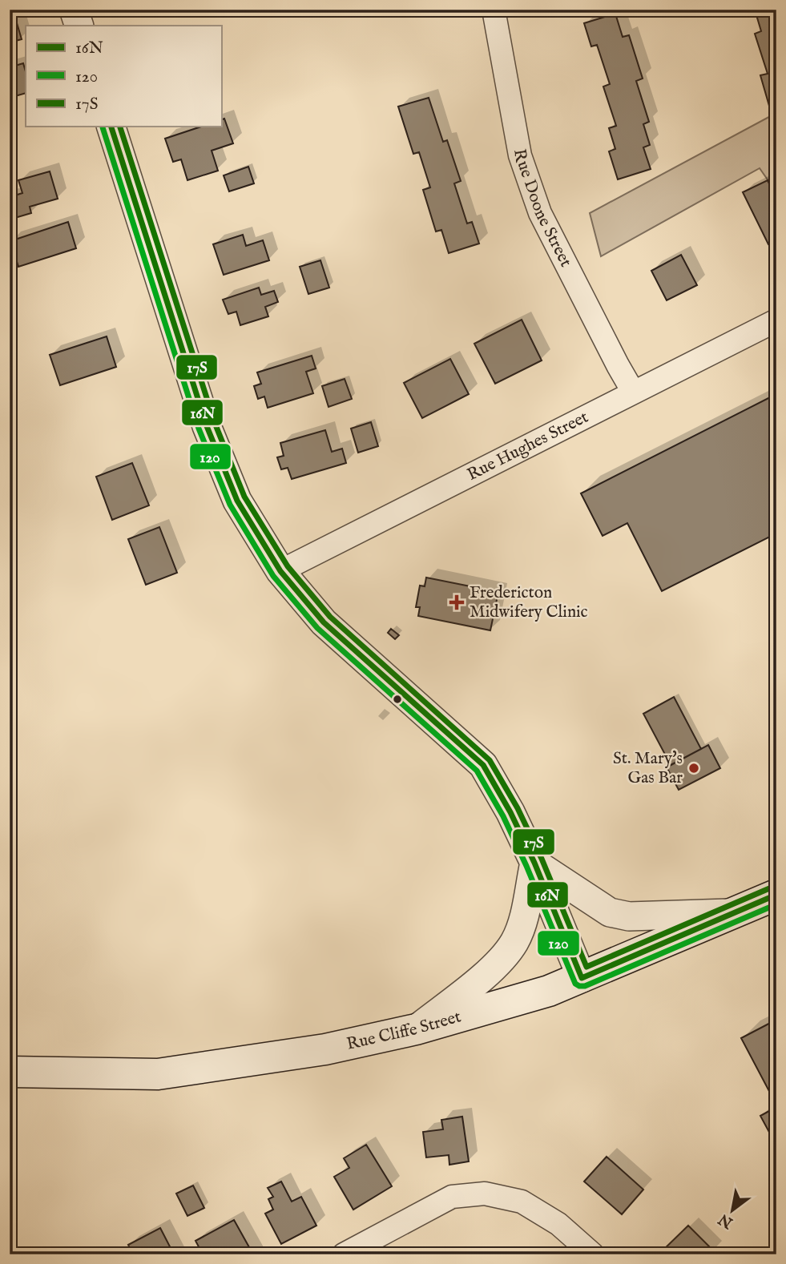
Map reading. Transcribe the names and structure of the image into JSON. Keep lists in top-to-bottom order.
{
  "streets": {
    "main road": ["Rue Cliffe Street"],
    "street": ["Rue Doone Street", "Rue Hughes Street"]
  },
  "crossings": [
    ["Rue Doone Street", "Rue Hughes Street"]
  ],
  "places": {
    "health": ["Fredericton Midwifery Clinic"],
    "other": ["St. Mary's Gas Bar"]
  },
  "lines": ["transit line 16N", "transit line 17S", "transit line 120"],
  "legend": ["16N", "120", "17S"],
  "north": "bottom left"
}
